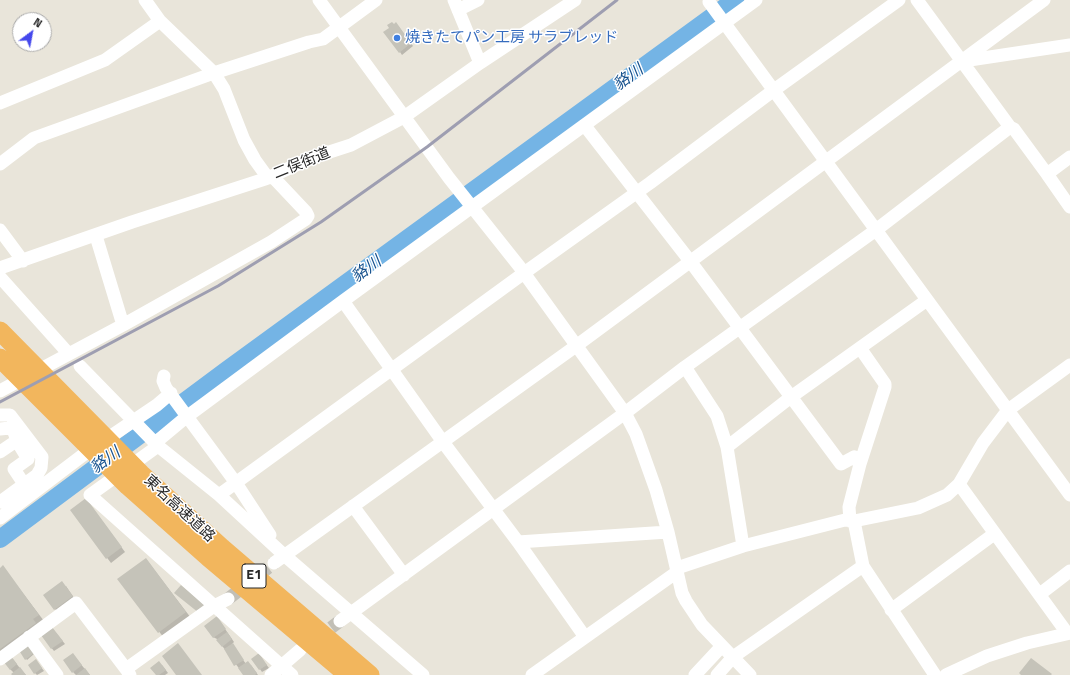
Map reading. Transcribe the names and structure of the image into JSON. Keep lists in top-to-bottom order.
{
  "streets": {
    "highway": ["東名高速道路", "E1"],
    "street": ["二俣街道"]
  },
  "water": ["貉川"],
  "places": ["焼きたてパン工房 サラブレッド"],
  "north": "top right"
}
